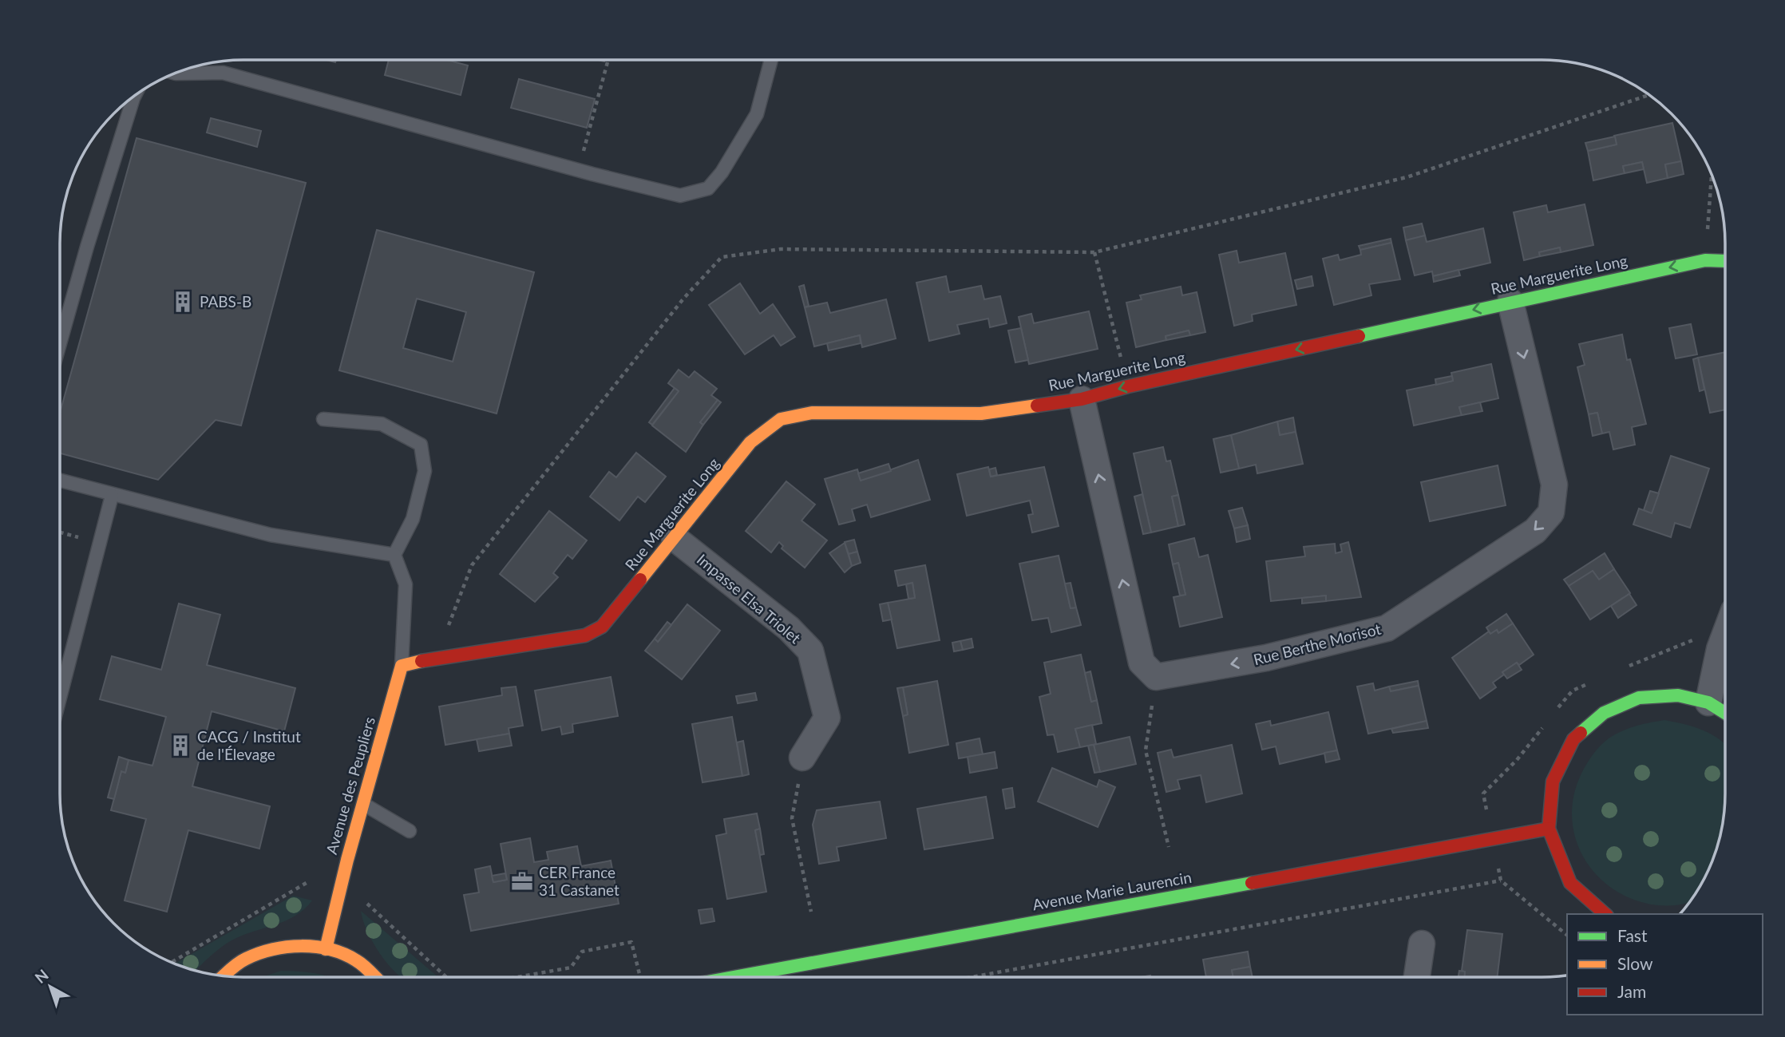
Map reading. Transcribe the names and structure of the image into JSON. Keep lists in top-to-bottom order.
{
  "streets": {
    "street": [
      "Rue Marguerite Long",
      "Impasse Elsa Triolet",
      "Rue Berthe Morisot",
      "Avenue des Peupliers",
      "Avenue Marie Laurencin"
    ]
  },
  "crossings": [
    ["Rue Marguerite Long", "Impasse Elsa Triolet"],
    ["Rue Marguerite Long", "Rue Berthe Morisot"]
  ],
  "one_way": ["Rue Marguerite Long"],
  "places": {
    "building": ["PABS-B", "CACG / Institut de l'Élevage"],
    "office": ["CER France 31 Castanet"]
  },
  "legend": ["Fast", "Slow", "Jam"],
  "north": "top left"
}
